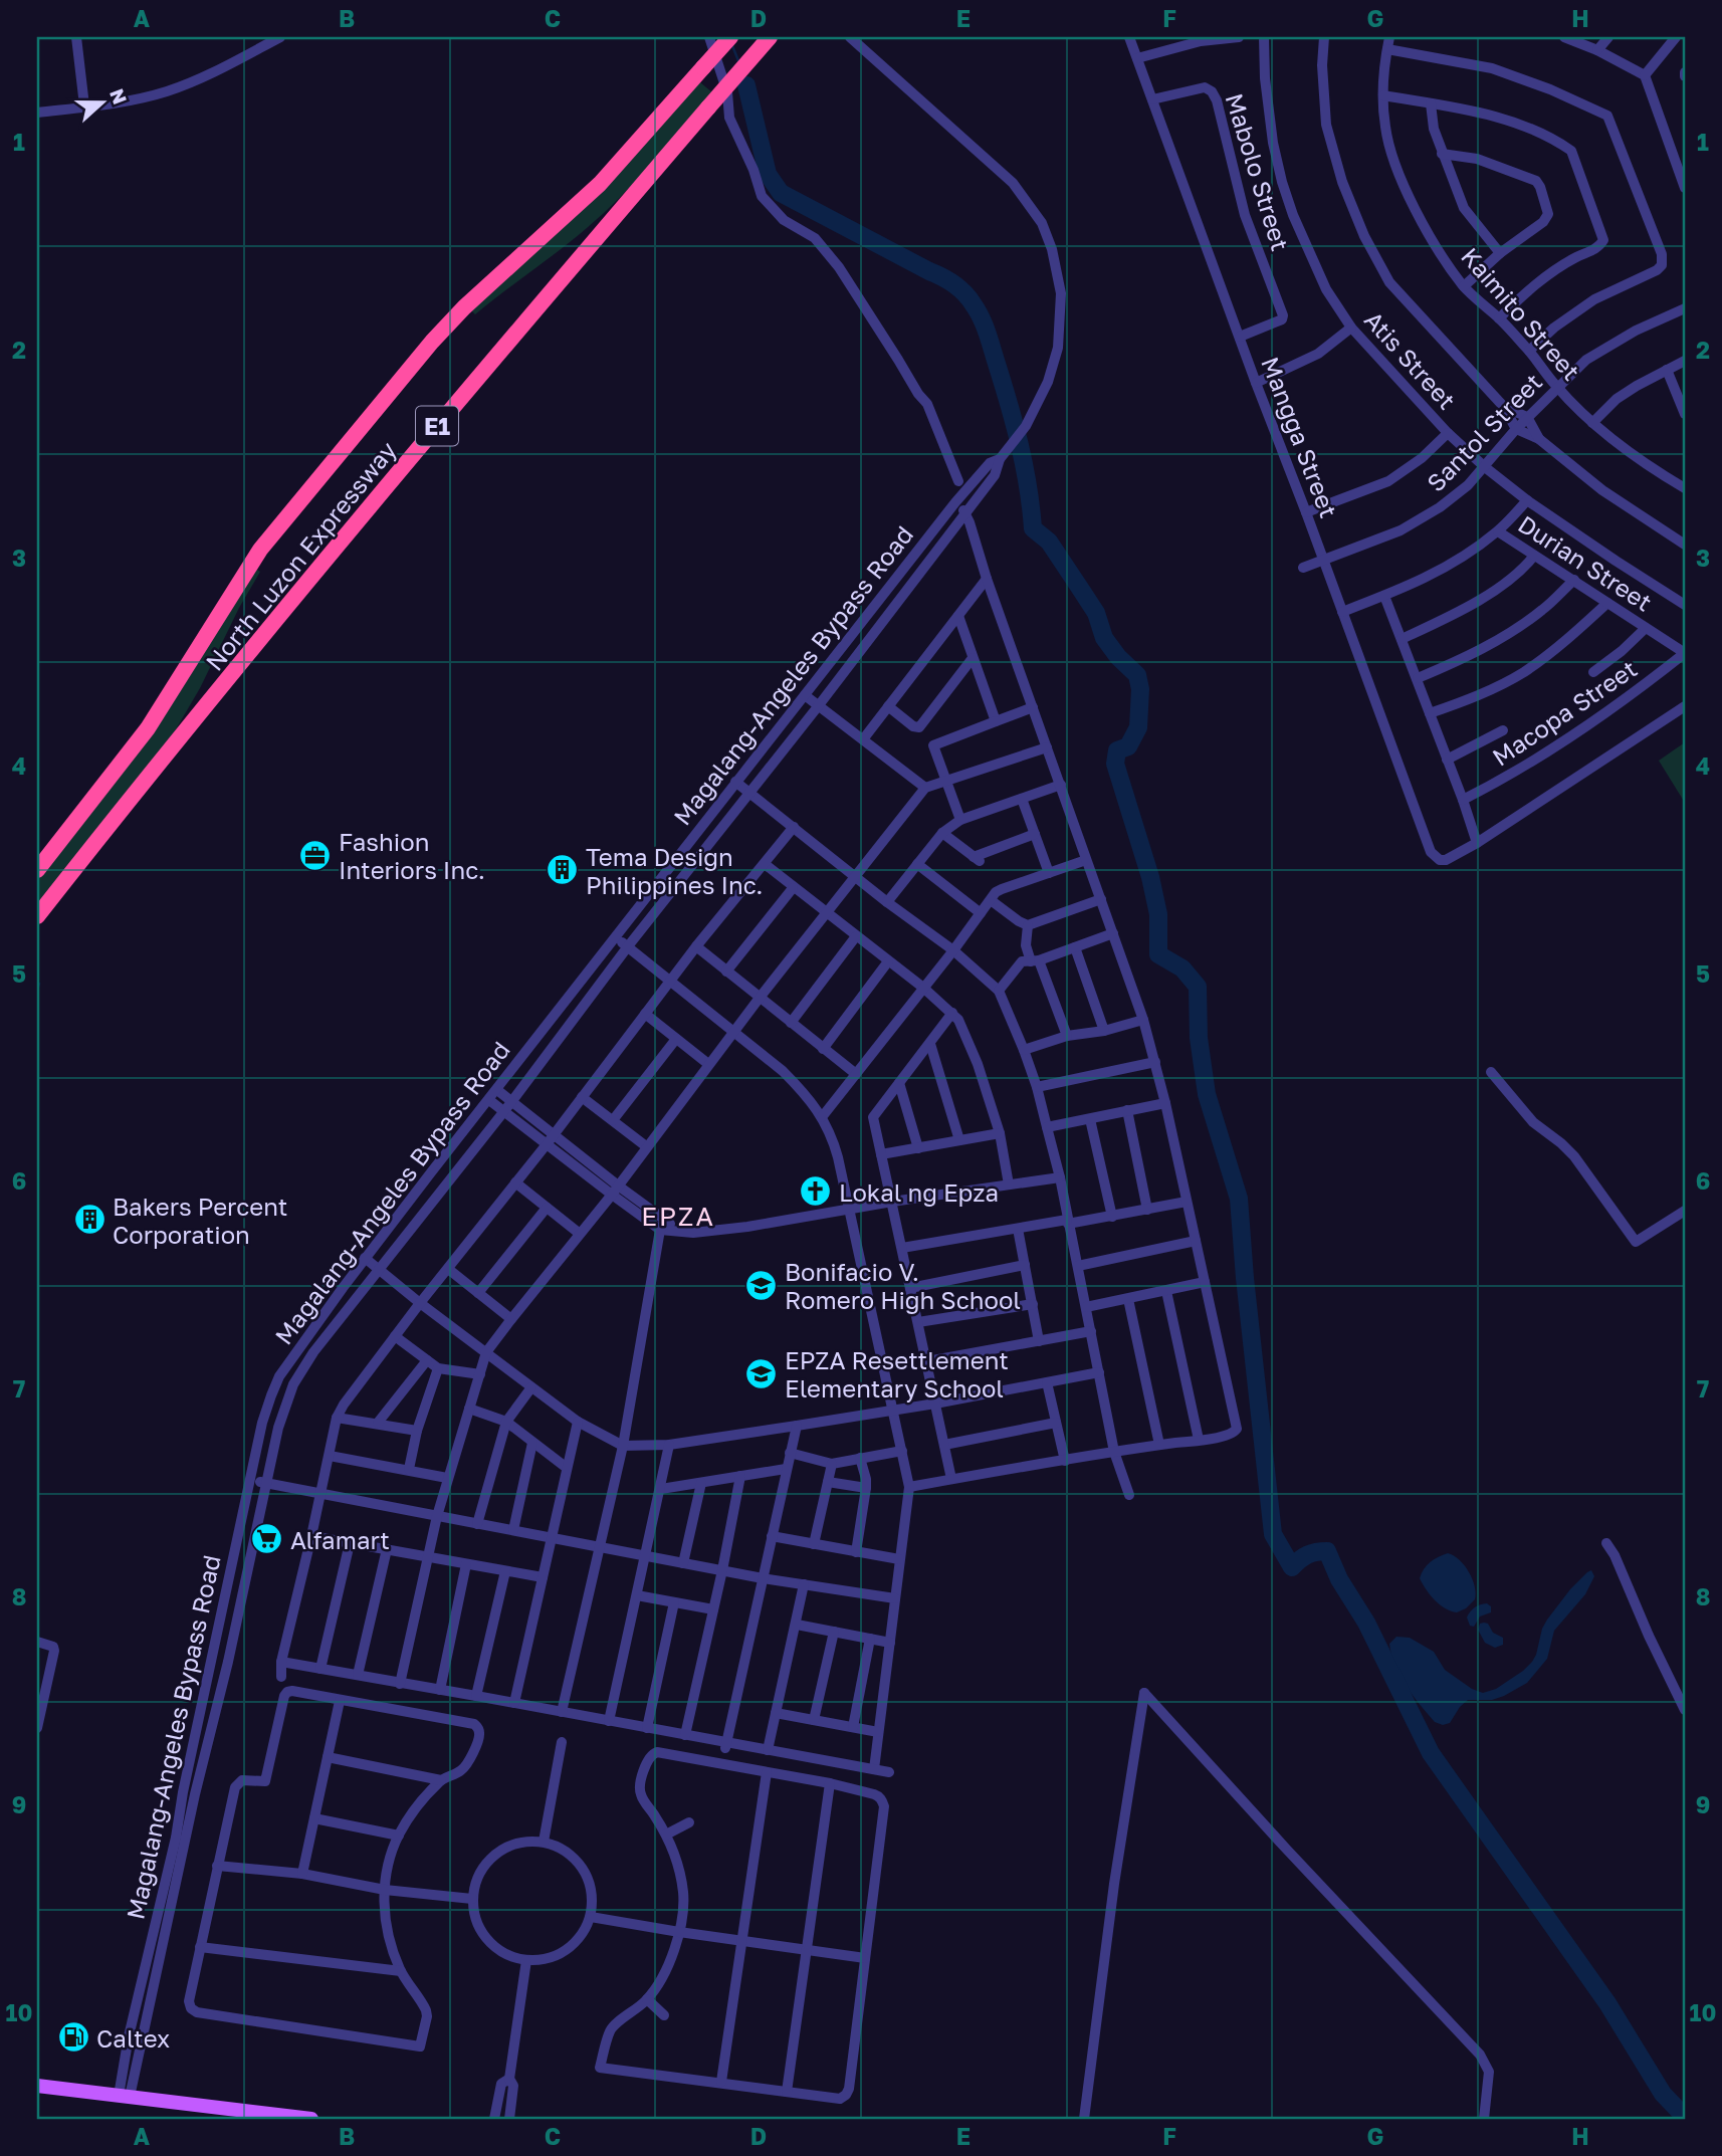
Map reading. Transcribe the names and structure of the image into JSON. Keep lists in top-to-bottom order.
{
  "streets": {
    "highway": ["E1", "North Luzon Expressway"],
    "street": [
      "Mabolo Street",
      "Kaimito Street",
      "Atis Street",
      "Santol Street",
      "Mangga Street",
      "Durian Street",
      "Magalang-Angeles Bypass Road",
      "Macopa Street"
    ]
  },
  "crossings": [
    ["Mabolo Street", "Mangga Street"],
    ["Kaimito Street", "Santol Street"],
    ["Atis Street", "Santol Street"],
    ["Santol Street", "Mangga Street"],
    ["Durian Street", "Macopa Street"]
  ],
  "districts": ["EPZA"],
  "places": {
    "office": ["Fashion Interiors Inc."],
    "building": ["Tema Design Philippines Inc.", "Bakers Percent Corporation"],
    "church": ["Lokal ng Epza"],
    "school or university": ["Bonifacio V. Romero High School", "EPZA Resettlement Elementary School"],
    "supermarket": ["Alfamart"],
    "fuel station": ["Caltex"]
  },
  "north": "right",
  "grid": {
    "columns": [
      "A",
      "B",
      "C",
      "D",
      "E",
      "F",
      "G",
      "H"
    ],
    "rows": [
      "1",
      "2",
      "3",
      "4",
      "5",
      "6",
      "7",
      "8",
      "9",
      "10"
    ]
  }
}
